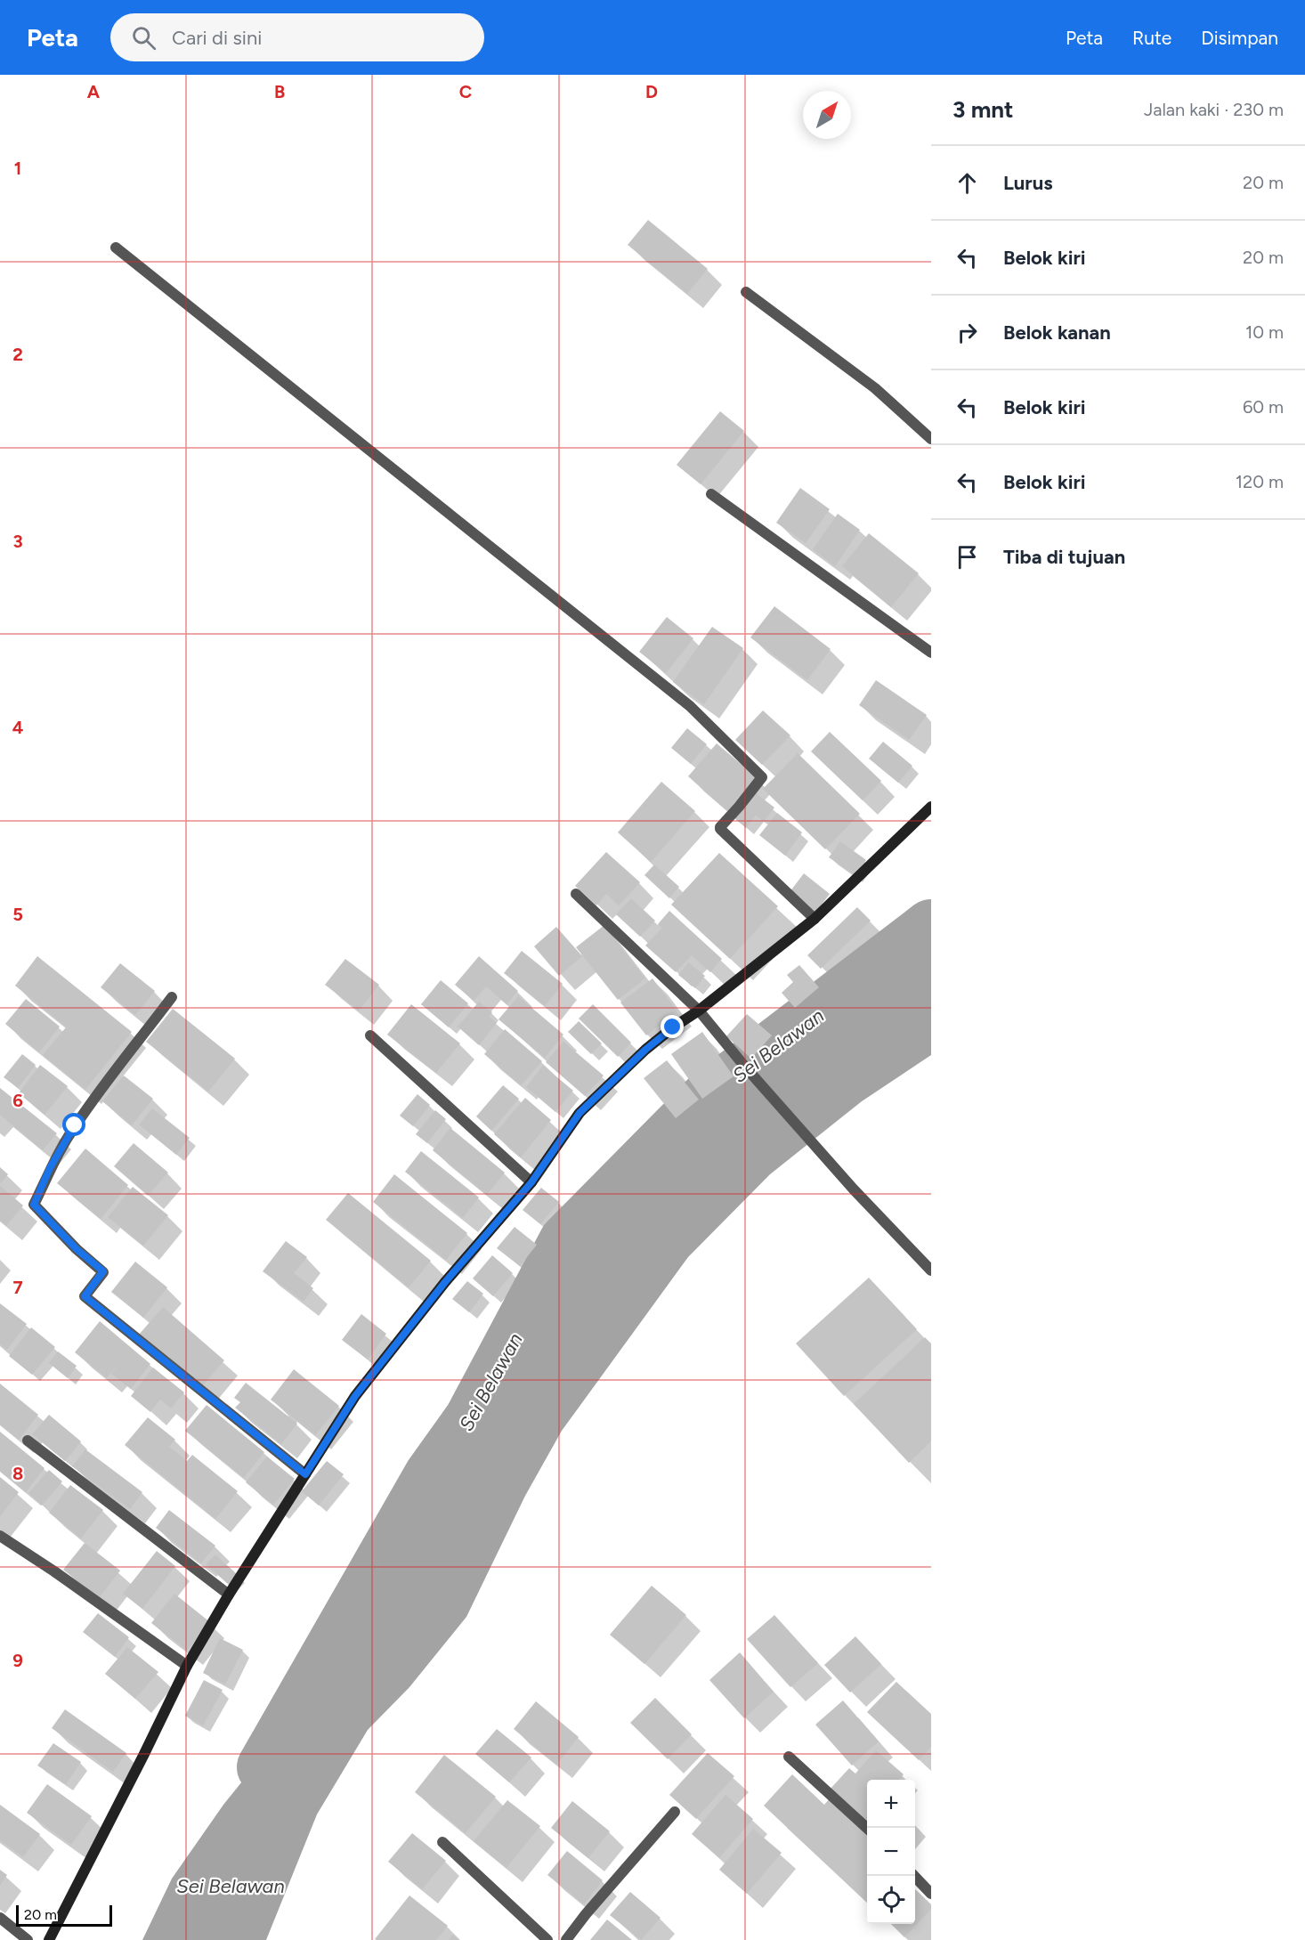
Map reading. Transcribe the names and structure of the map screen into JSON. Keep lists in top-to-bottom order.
{
  "water": ["Sei Belawan"],
  "scale_bar": "20 m",
  "north": "top right",
  "page": {
    "header": "Peta",
    "search": "Cari di sini",
    "nav": ["Peta", "Rute", "Disimpan"],
    "heading": ["3 mnt", "Jalan kaki · 230 m"],
    "list": [
      ["Lurus", "20 m"],
      ["Belok kiri", "20 m"],
      ["Belok kanan", "10 m"],
      ["Belok kiri", "60 m"],
      ["Belok kiri", "120 m"],
      "Tiba di tujuan"
    ],
    "map_buttons": ["+", "−"],
    "scale": "20 m"
  },
  "grid": {
    "columns": [
      "A",
      "B",
      "C",
      "D"
    ],
    "rows": [
      "1",
      "2",
      "3",
      "4",
      "5",
      "6",
      "7",
      "8",
      "9"
    ]
  }
}
